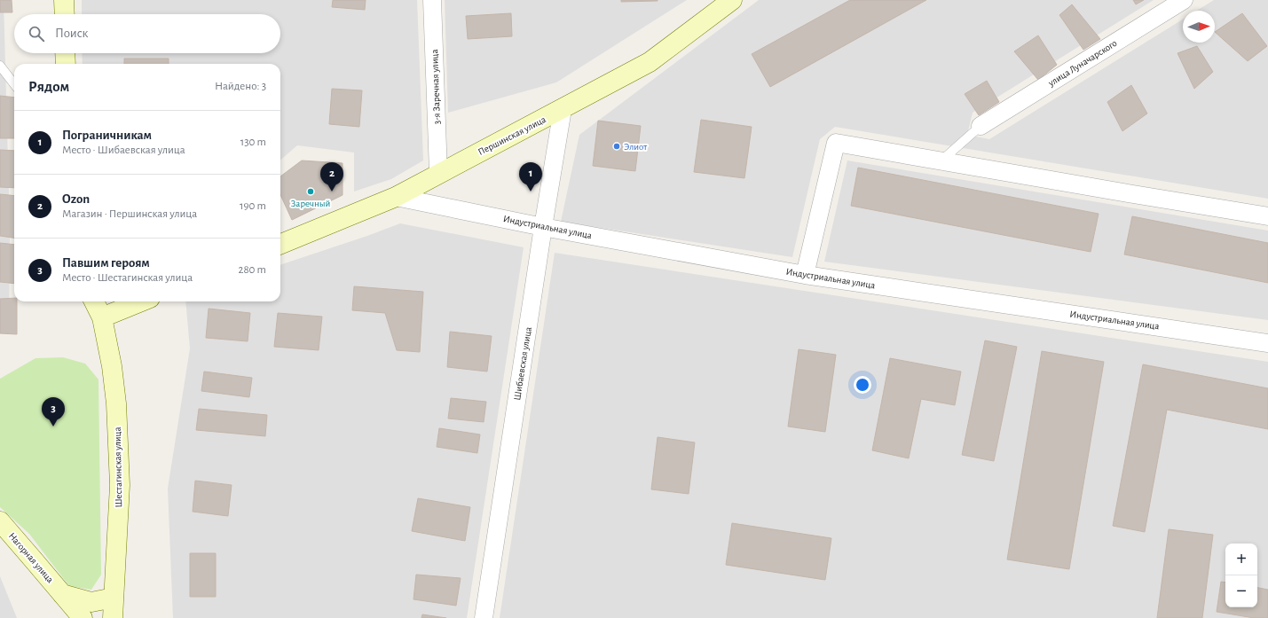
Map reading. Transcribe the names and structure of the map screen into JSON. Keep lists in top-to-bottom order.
{
  "streets": {
    "street": [
      "улица Луначарского",
      "3-я Заречная улица",
      "Першинская улица",
      "Индустриальная улица",
      "Шибаевская улица",
      "Шестагинская улица",
      "Нагорная улица"
    ]
  },
  "crossings": [
    ["3-я Заречная улица", "Першинская улица"],
    ["Першинская улица", "Индустриальная улица"],
    ["Першинская улица", "Шибаевская улица"],
    ["Индустриальная улица", "Шибаевская улица"]
  ],
  "places": ["Элиот", "Заречный"],
  "north": "right",
  "page": {
    "search": "Поиск",
    "heading": ["Рядом", "Найдено: 3"],
    "list": [
      {
        "mark": "1",
        "name": "Пограничникам",
        "note": "Место · Шибаевская улица",
        "value": "130 m"
      },
      {
        "mark": "2",
        "name": "Ozon",
        "note": "Магазин · Першинская улица",
        "value": "190 m"
      },
      {
        "mark": "3",
        "name": "Павшим героям",
        "note": "Место · Шестагинская улица",
        "value": "280 m"
      }
    ],
    "pins": ["1", "2", "3"],
    "map_buttons": ["+", "−"]
  }
}
